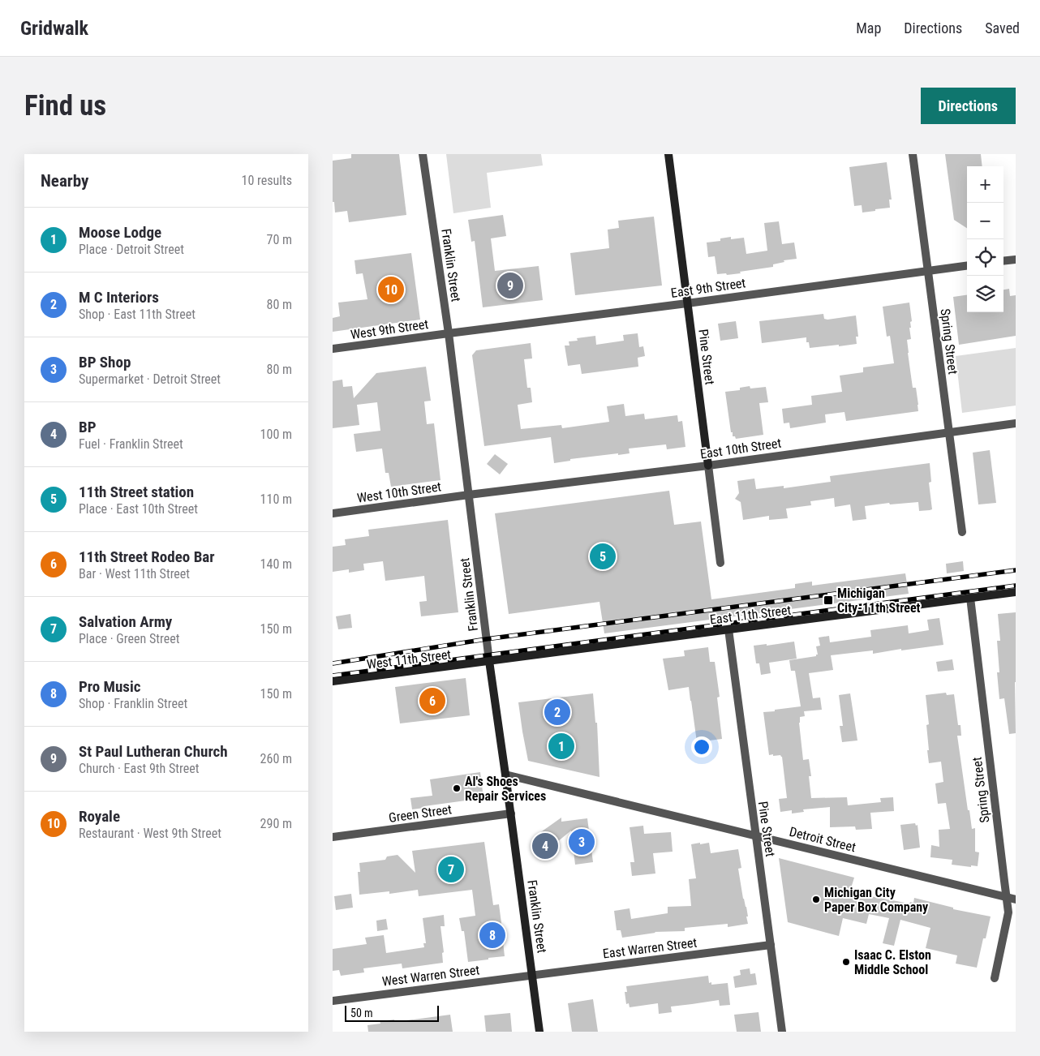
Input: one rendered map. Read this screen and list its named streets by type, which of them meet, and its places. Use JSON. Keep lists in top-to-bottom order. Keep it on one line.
{"streets":{"street":["Franklin Street","East 9th Street","West 9th Street","Spring Street","Pine Street","East 10th Street","West 10th Street","East 11th Street","West 11th Street","Green Street","Detroit Street","East Warren Street","West Warren Street"]},"crossings":[["Franklin Street","East 9th Street"],["Franklin Street","West 9th Street"],["Franklin Street","East 10th Street"],["Franklin Street","West 10th Street"],["Franklin Street","East 11th Street"],["Franklin Street","West 11th Street"],["Franklin Street","Green Street"],["Franklin Street","Detroit Street"],["Franklin Street","East Warren Street"],["Franklin Street","West Warren Street"],["East 9th Street","West 9th Street"],["East 9th Street","Spring Street"],["East 9th Street","Pine Street"],["Spring Street","East 10th Street"],["Spring Street","East 11th Street"],["Spring Street","Detroit Street"],["Pine Street","East 10th Street"],["Pine Street","East 11th Street"],["Pine Street","Detroit Street"],["Pine Street","East Warren Street"],["East 10th Street","West 10th Street"],["East 11th Street","West 11th Street"],["East Warren Street","West Warren Street"]],"places":{"transit":["Michigan City-11th Street"],"other":["Al's Shoes Repair Services","Michigan City Paper Box Company","Isaac C. Elston Middle School"]},"scale_bar":"50 m","page":{"header":"Gridwalk","nav":["Map","Directions","Saved"],"buttons":"Directions","title":"Find us","heading":["Nearby","10 results"],"map_buttons":["+","−"],"list":[{"mark":"1","name":"Moose Lodge","note":"Place · Detroit Street","value":"70 m"},{"mark":"2","name":"M C Interiors","note":"Shop · East 11th Street","value":"80 m"},{"mark":"3","name":"BP Shop","note":"Supermarket · Detroit Street","value":"80 m"},{"mark":"4","name":"BP","note":"Fuel · Franklin Street","value":"100 m"},{"mark":"5","name":"11th Street station","note":"Place · East 10th Street","value":"110 m"},{"mark":"6","name":"11th Street Rodeo Bar","note":"Bar · West 11th Street","value":"140 m"},{"mark":"7","name":"Salvation Army","note":"Place · Green Street","value":"150 m"},{"mark":"8","name":"Pro Music","note":"Shop · Franklin Street","value":"150 m"},{"mark":"9","name":"St Paul Lutheran Church","note":"Church · East 9th Street","value":"260 m"},{"mark":"10","name":"Royale","note":"Restaurant · West 9th Street","value":"290 m"}],"pins":["9","10","5","6","2","1","3","4","7","8"],"scale":"50 m"}}
